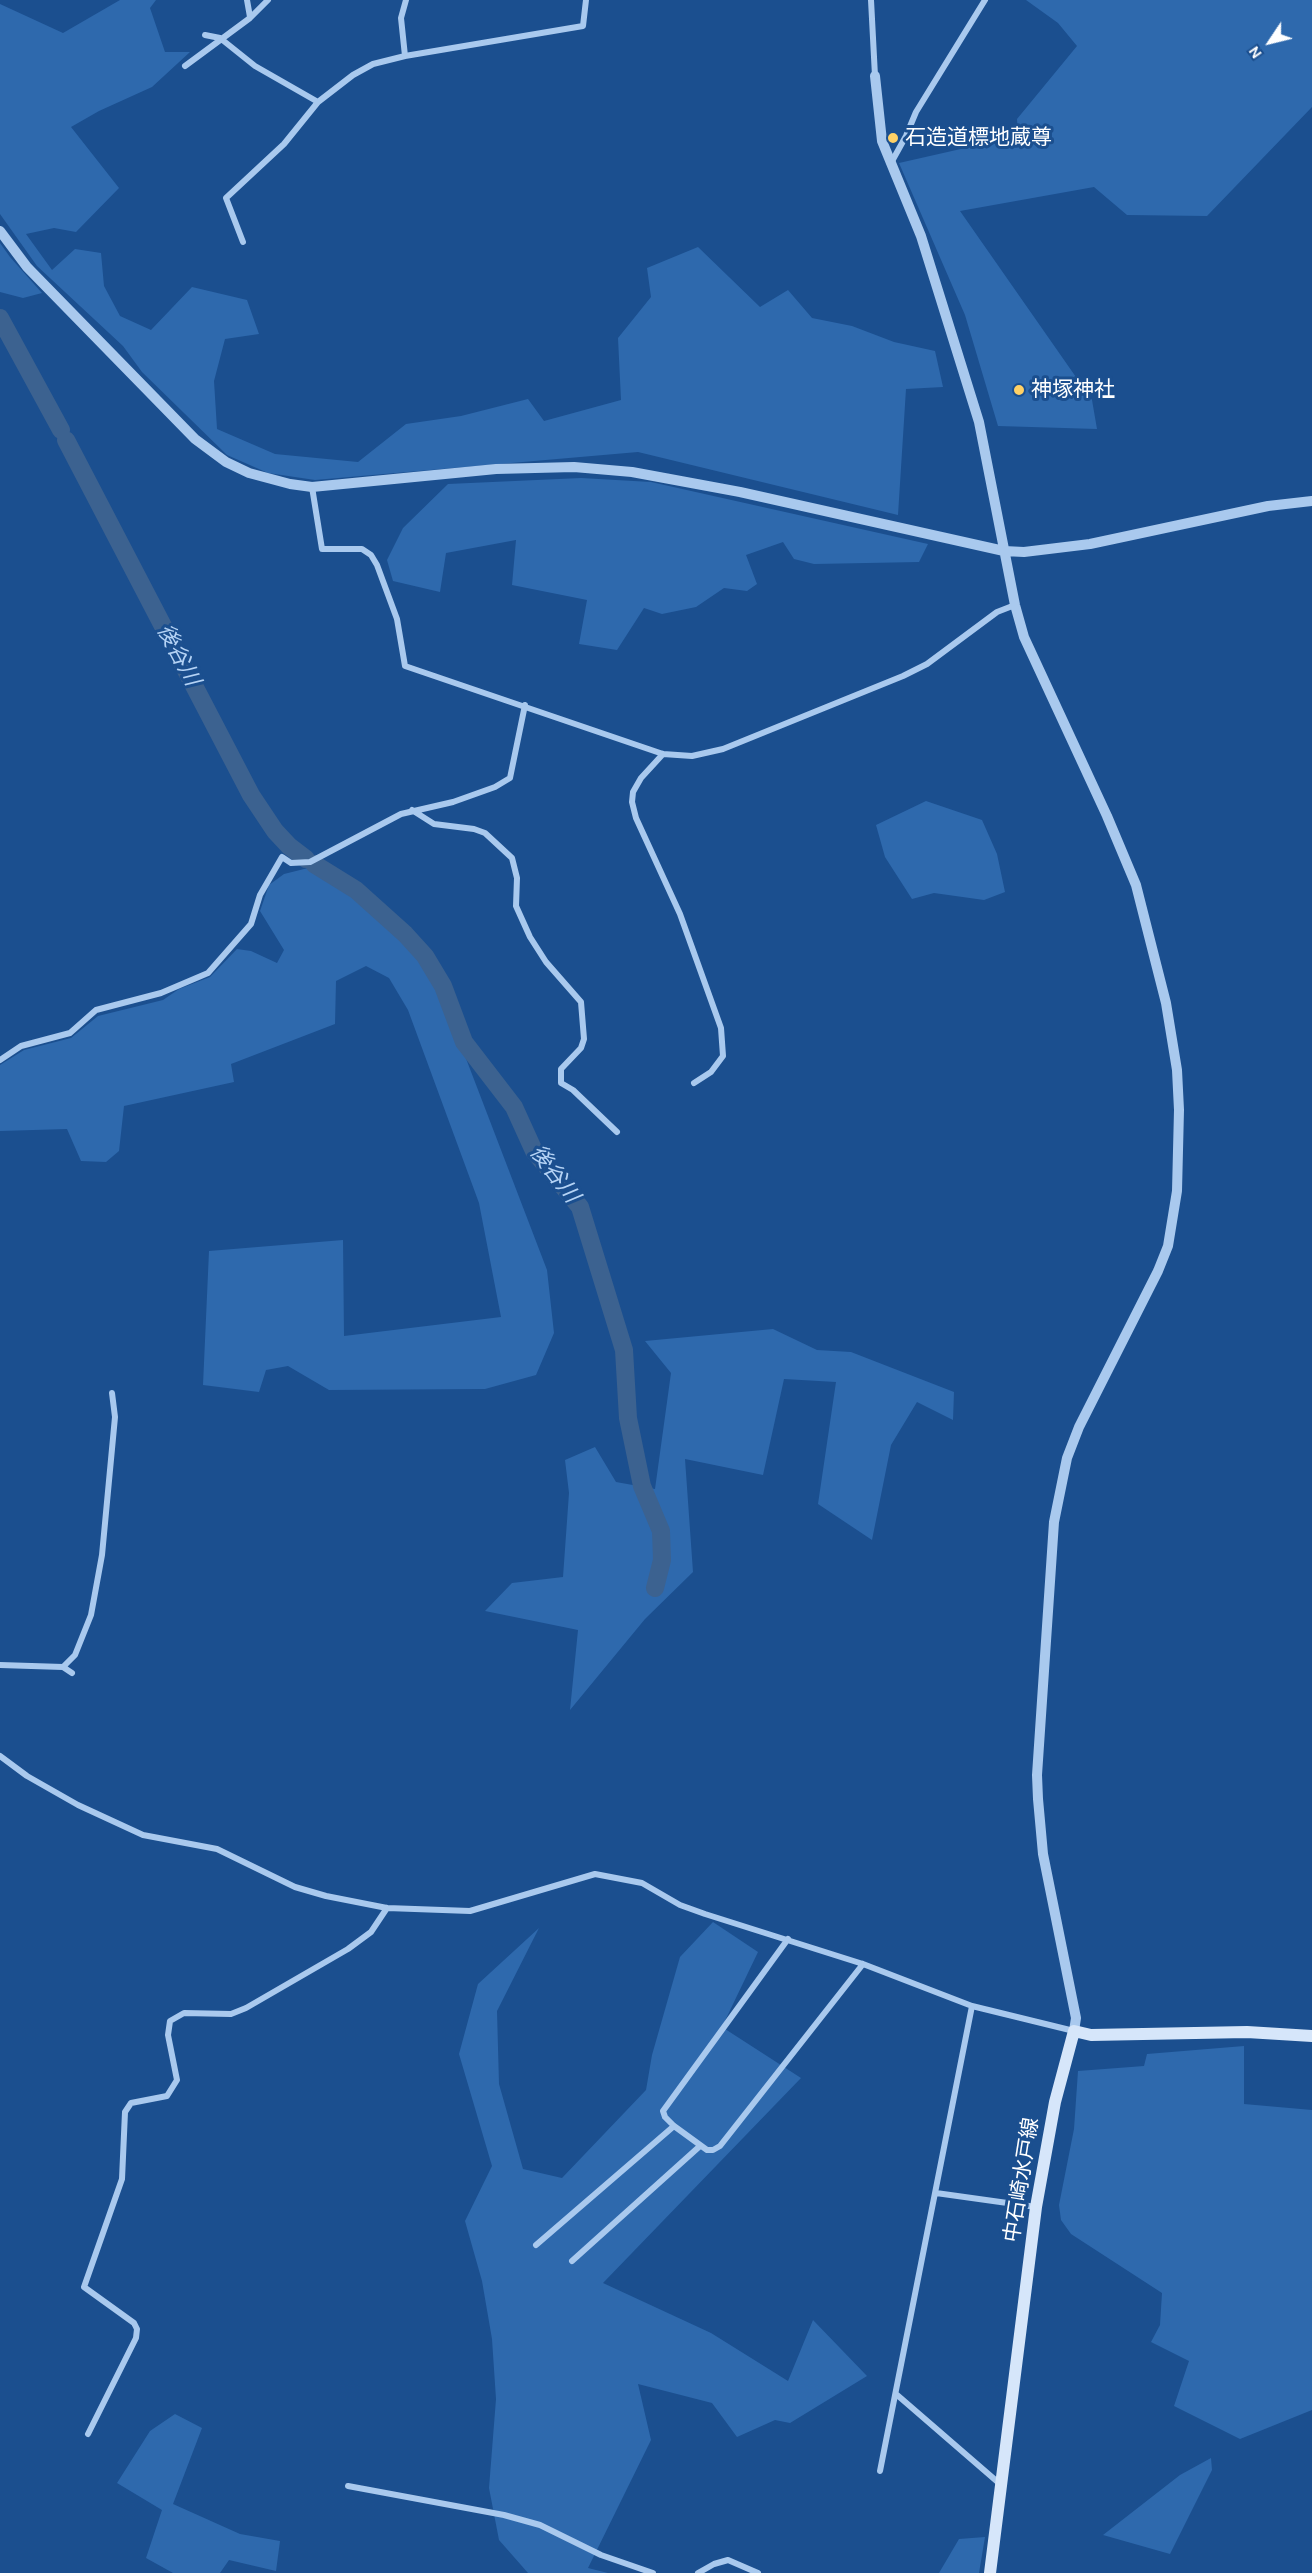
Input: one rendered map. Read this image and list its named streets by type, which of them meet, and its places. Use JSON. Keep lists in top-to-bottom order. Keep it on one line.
{"streets":{"main road":["中石崎水戸線"]},"water":["後谷川"],"places":["石造道標地蔵尊","神塚神社"],"north":"bottom left"}
